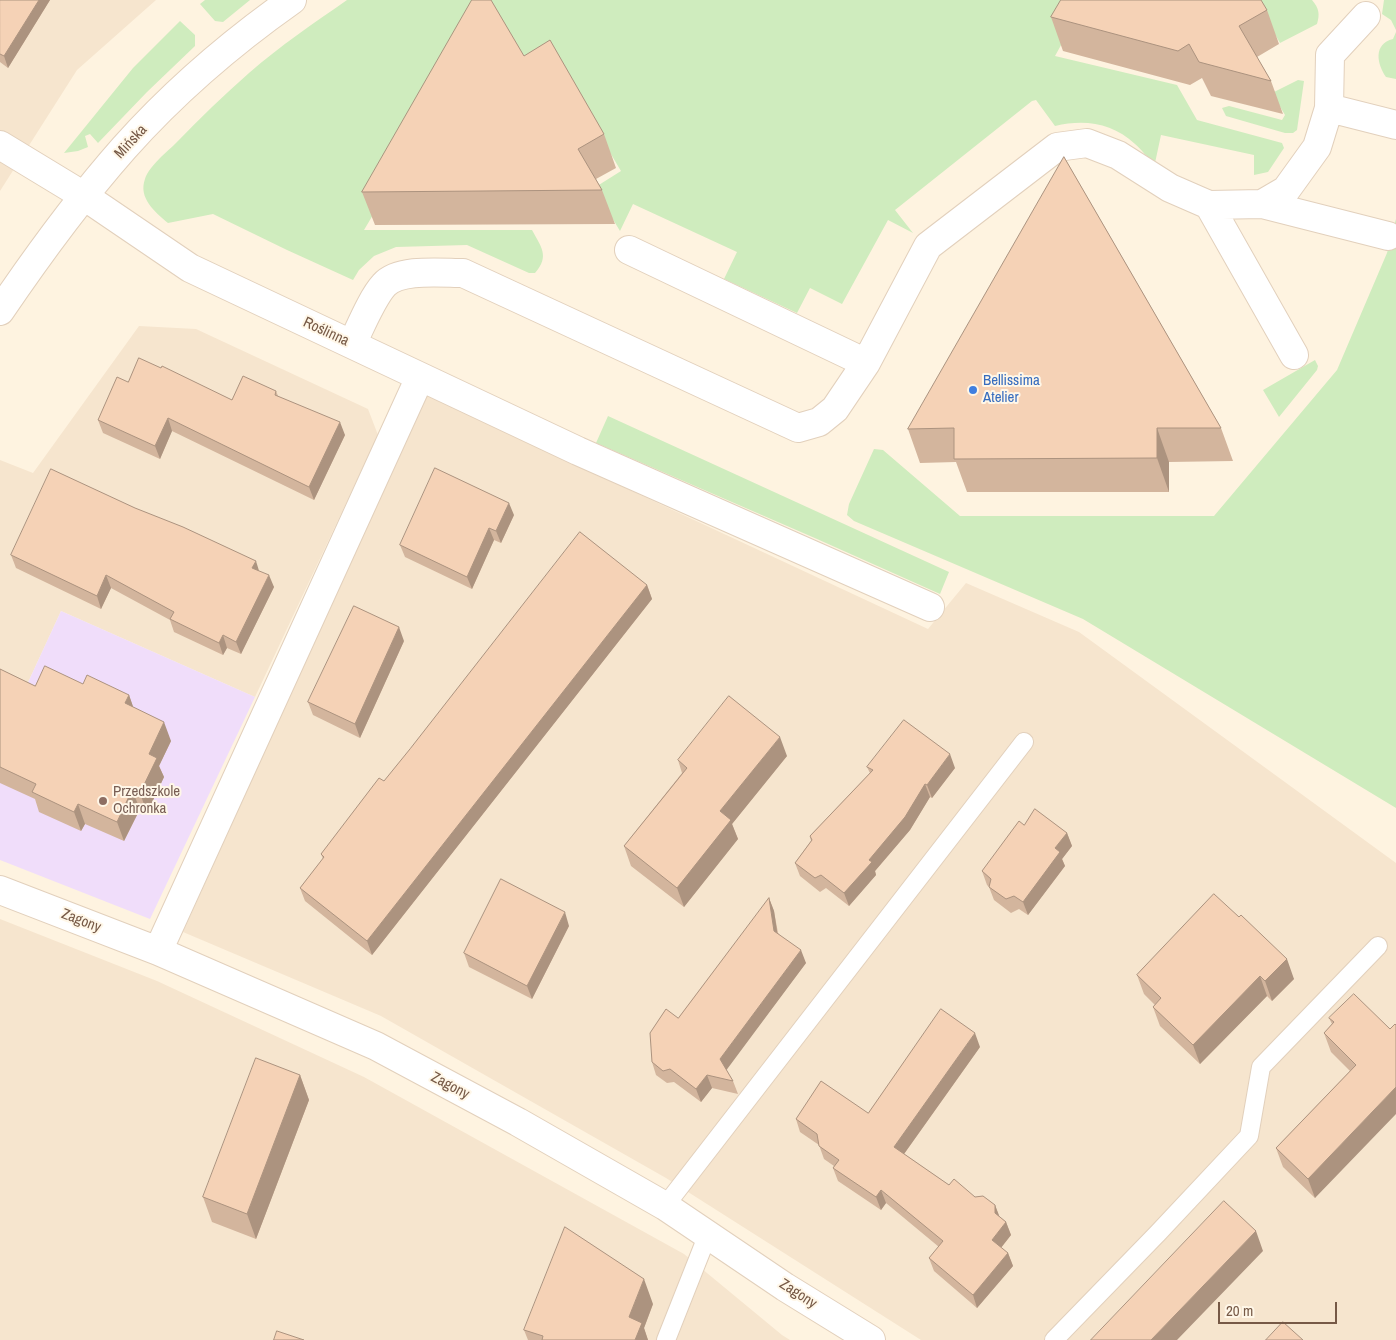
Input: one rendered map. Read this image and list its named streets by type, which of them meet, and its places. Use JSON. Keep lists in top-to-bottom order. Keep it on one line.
{"streets":{"street":["Mińska","Roślinna","Zagony"]},"crossings":[["Mińska","Roślinna"]],"places":["Bellissima Atelier","Przedszkole Ochronka"],"scale_bar":"20 m"}
